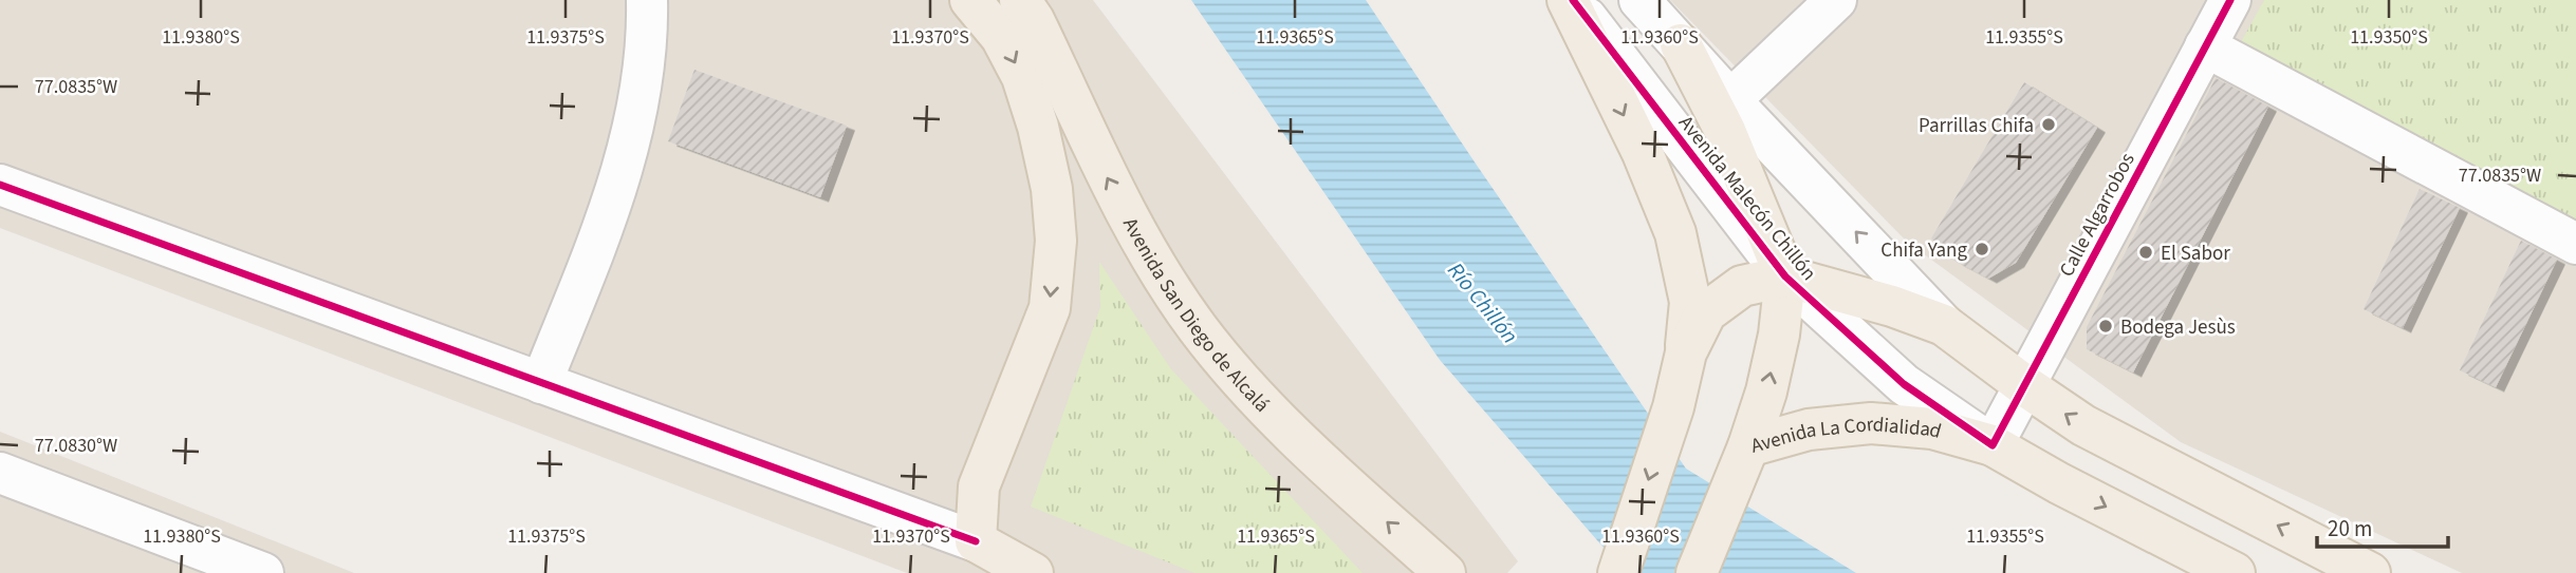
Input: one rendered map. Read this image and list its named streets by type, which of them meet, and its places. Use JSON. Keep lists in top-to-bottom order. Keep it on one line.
{"streets":{"main road":["Avenida Malecón Chillón","Avenida San Diego de Alcalá","Avenida La Cordialidad"],"street":["Calle Algarrobos"]},"crossings":[["Avenida Malecón Chillón","Calle Algarrobos"],["Avenida Malecón Chillón","Avenida La Cordialidad"],["Calle Algarrobos","Avenida La Cordialidad"]],"one_way":["Avenida San Diego de Alcalá"],"water":["Río Chillón"],"places":["Parrillas Chifa","Chifa Yang","El Sabor","Bodega Jesùs"],"scale_bar":"20 m","coordinates":["11.9380°S","11.9375°S","11.9370°S","11.9365°S","11.9360°S","11.9355°S","11.9350°S","77.0835°W","77.0830°W"]}
